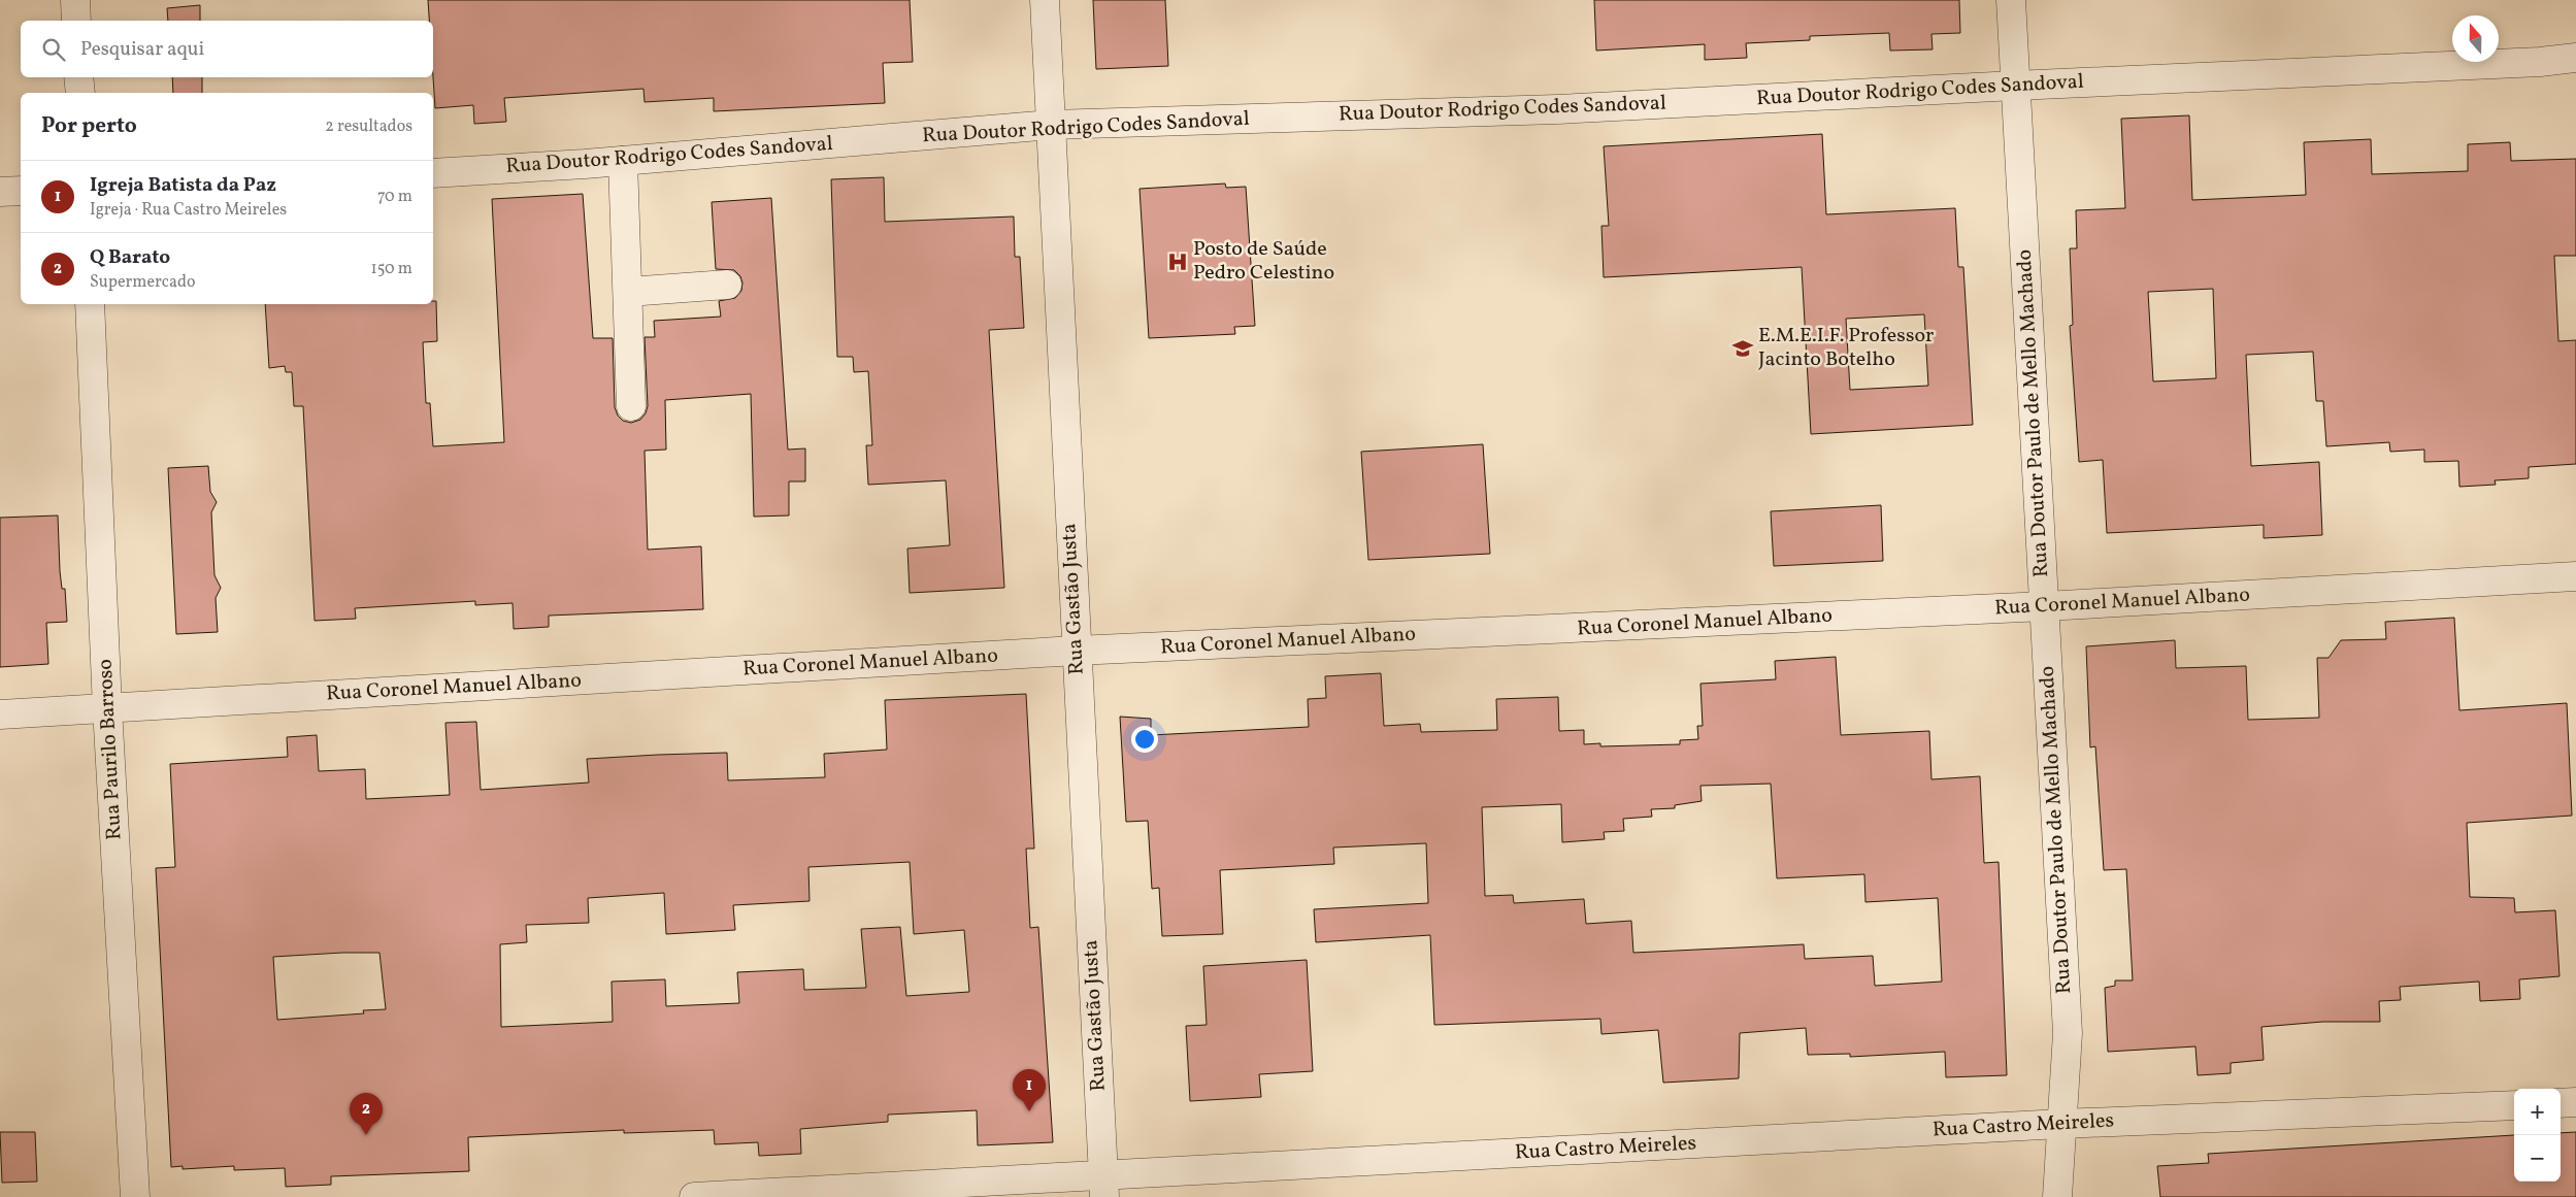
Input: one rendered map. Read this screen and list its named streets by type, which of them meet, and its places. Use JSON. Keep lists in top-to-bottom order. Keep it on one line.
{"streets":{"street":["Rua Doutor Rodrigo Codes Sandoval","Rua Doutor Paulo de Mello Machado","Rua Gastão Justa","Rua Coronel Manuel Albano","Rua Paurilo Barroso","Rua Castro Meireles"]},"crossings":[["Rua Doutor Rodrigo Codes Sandoval","Rua Doutor Paulo de Mello Machado"],["Rua Doutor Rodrigo Codes Sandoval","Rua Gastão Justa"],["Rua Doutor Paulo de Mello Machado","Rua Coronel Manuel Albano"],["Rua Doutor Paulo de Mello Machado","Rua Castro Meireles"],["Rua Gastão Justa","Rua Coronel Manuel Albano"],["Rua Gastão Justa","Rua Castro Meireles"],["Rua Coronel Manuel Albano","Rua Paurilo Barroso"]],"places":{"hospital":["Posto de Saúde Pedro Celestino"],"school or university":["E.M.E.I.F. Professor Jacinto Botelho"]},"north":"top","page":{"search":"Pesquisar aqui","heading":["Por perto","2 resultados"],"list":[{"mark":"1","name":"Igreja Batista da Paz","note":"Igreja · Rua Castro Meireles","value":"70 m"},{"mark":"2","name":"Q Barato","note":"Supermercado","value":"150 m"}],"pins":["1","2"],"map_buttons":["+","−"]}}
